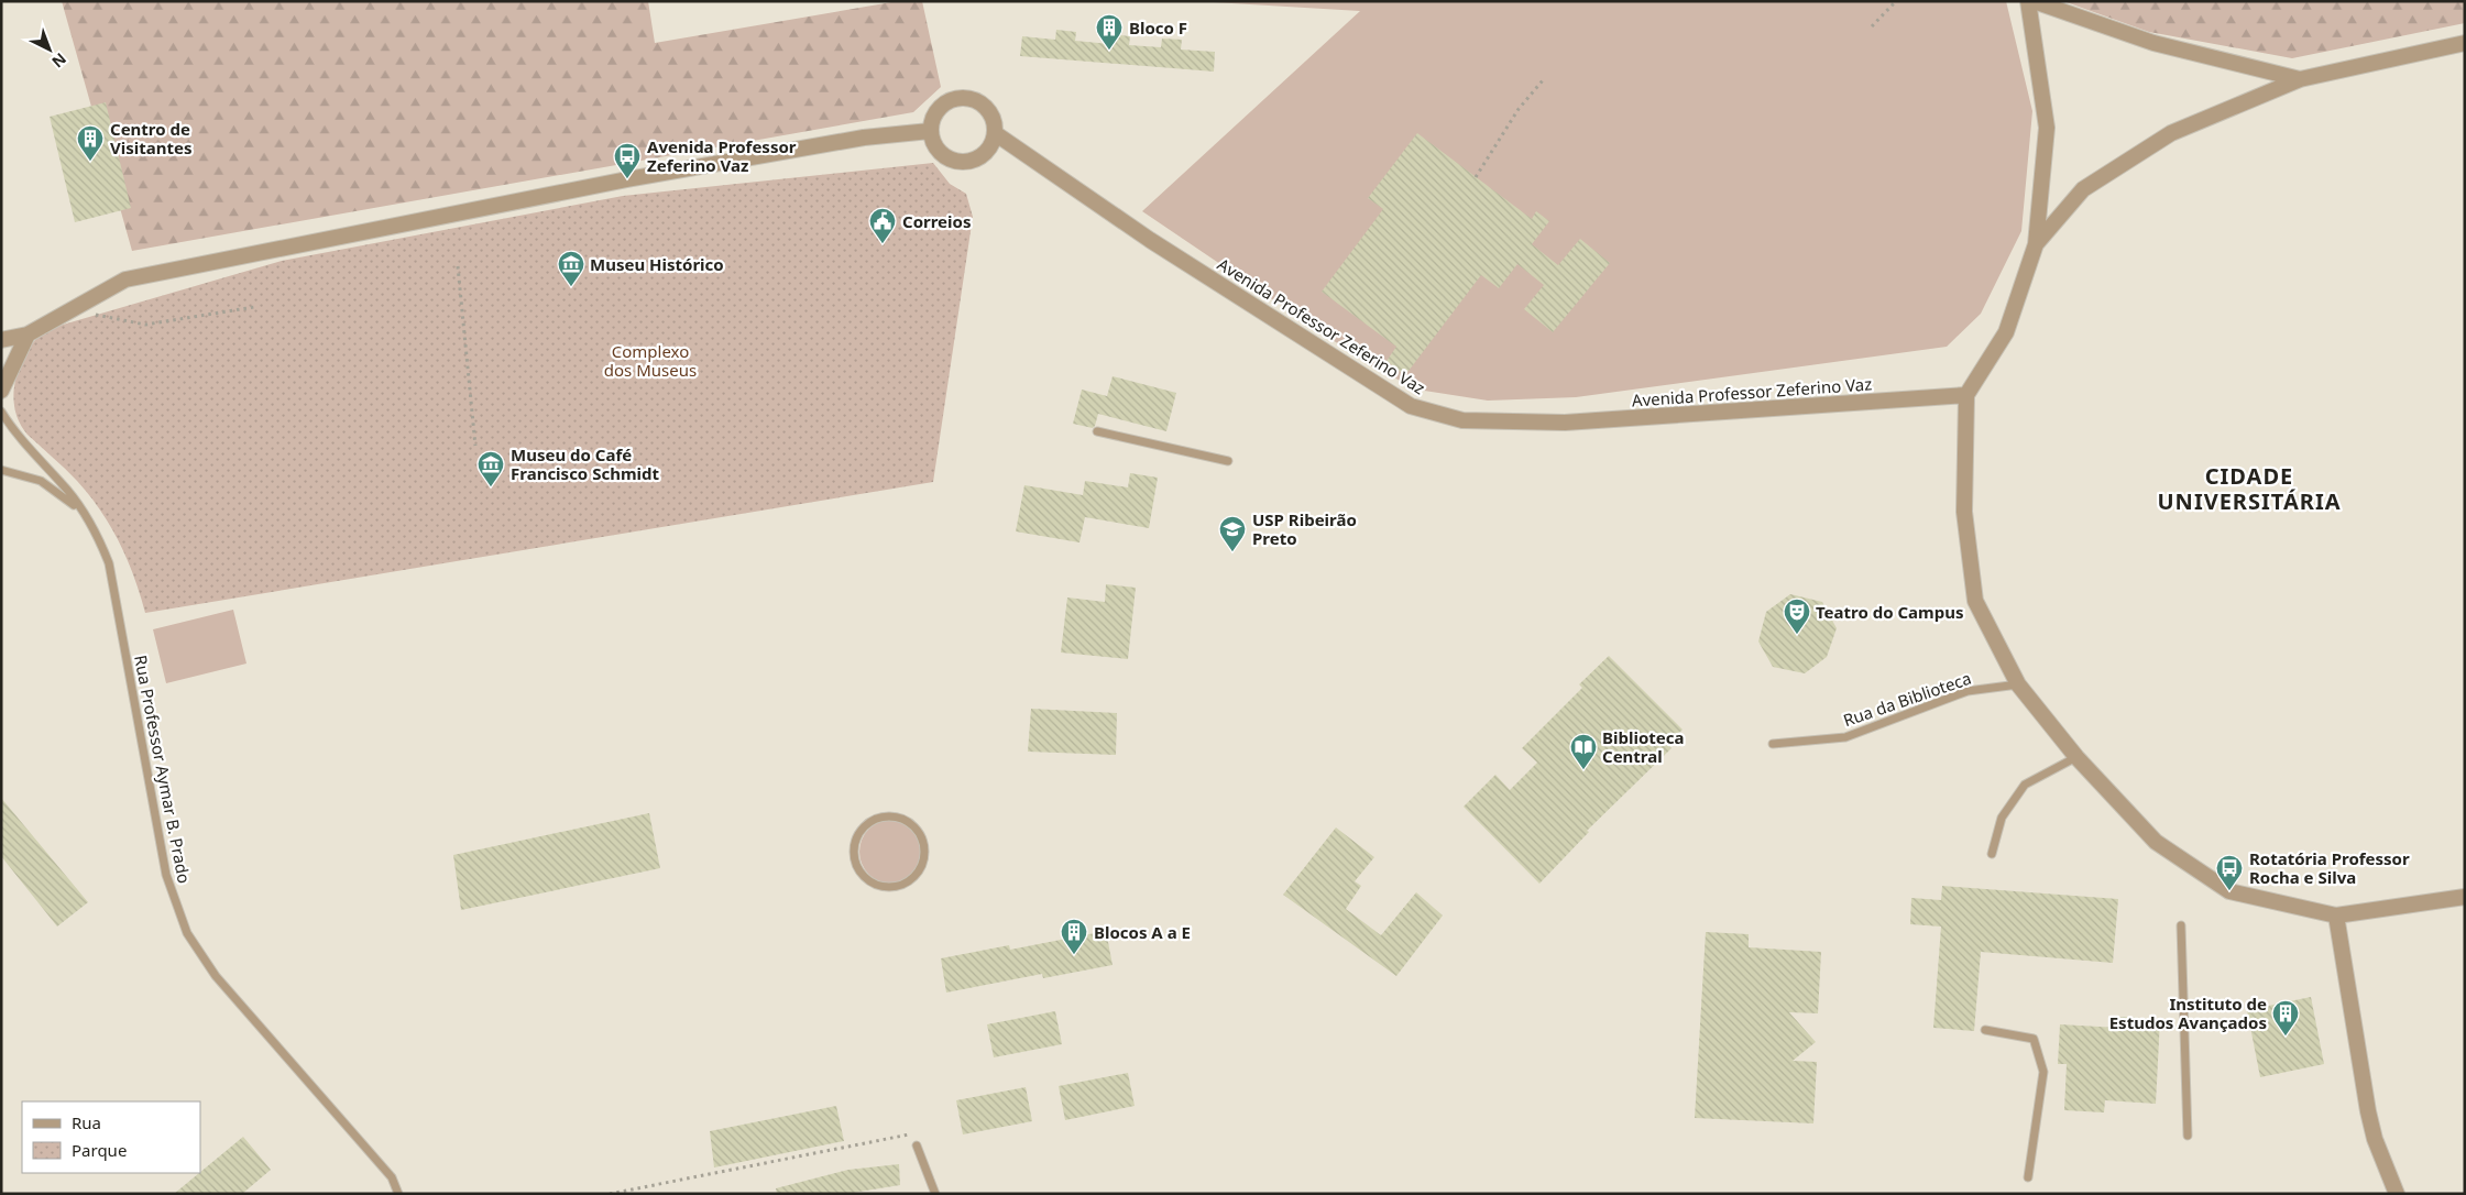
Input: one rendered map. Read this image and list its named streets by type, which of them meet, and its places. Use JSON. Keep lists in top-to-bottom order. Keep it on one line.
{"streets":{"street":["Avenida Professor Zeferino Vaz"],"lane":["Rua da Biblioteca","Rua Professor Aymar B. Prado"]},"districts":["CIDADE UNIVERSITÁRIA"],"parks":["Complexo dos Museus"],"places":{"building":["Bloco F","Centro de Visitantes","Blocos A a E","Instituto de Estudos Avançados"],"bus stop":["Avenida Professor Zeferino Vaz","Rotatória Professor Rocha e Silva"],"public building":["Correios"],"museum":["Museu Histórico","Museu do Café Francisco Schmidt"],"school or university":["USP Ribeirão Preto"],"theatre":["Teatro do Campus"],"library":["Biblioteca Central"]},"legend":["Rua","Parque"],"north":"bottom right"}
